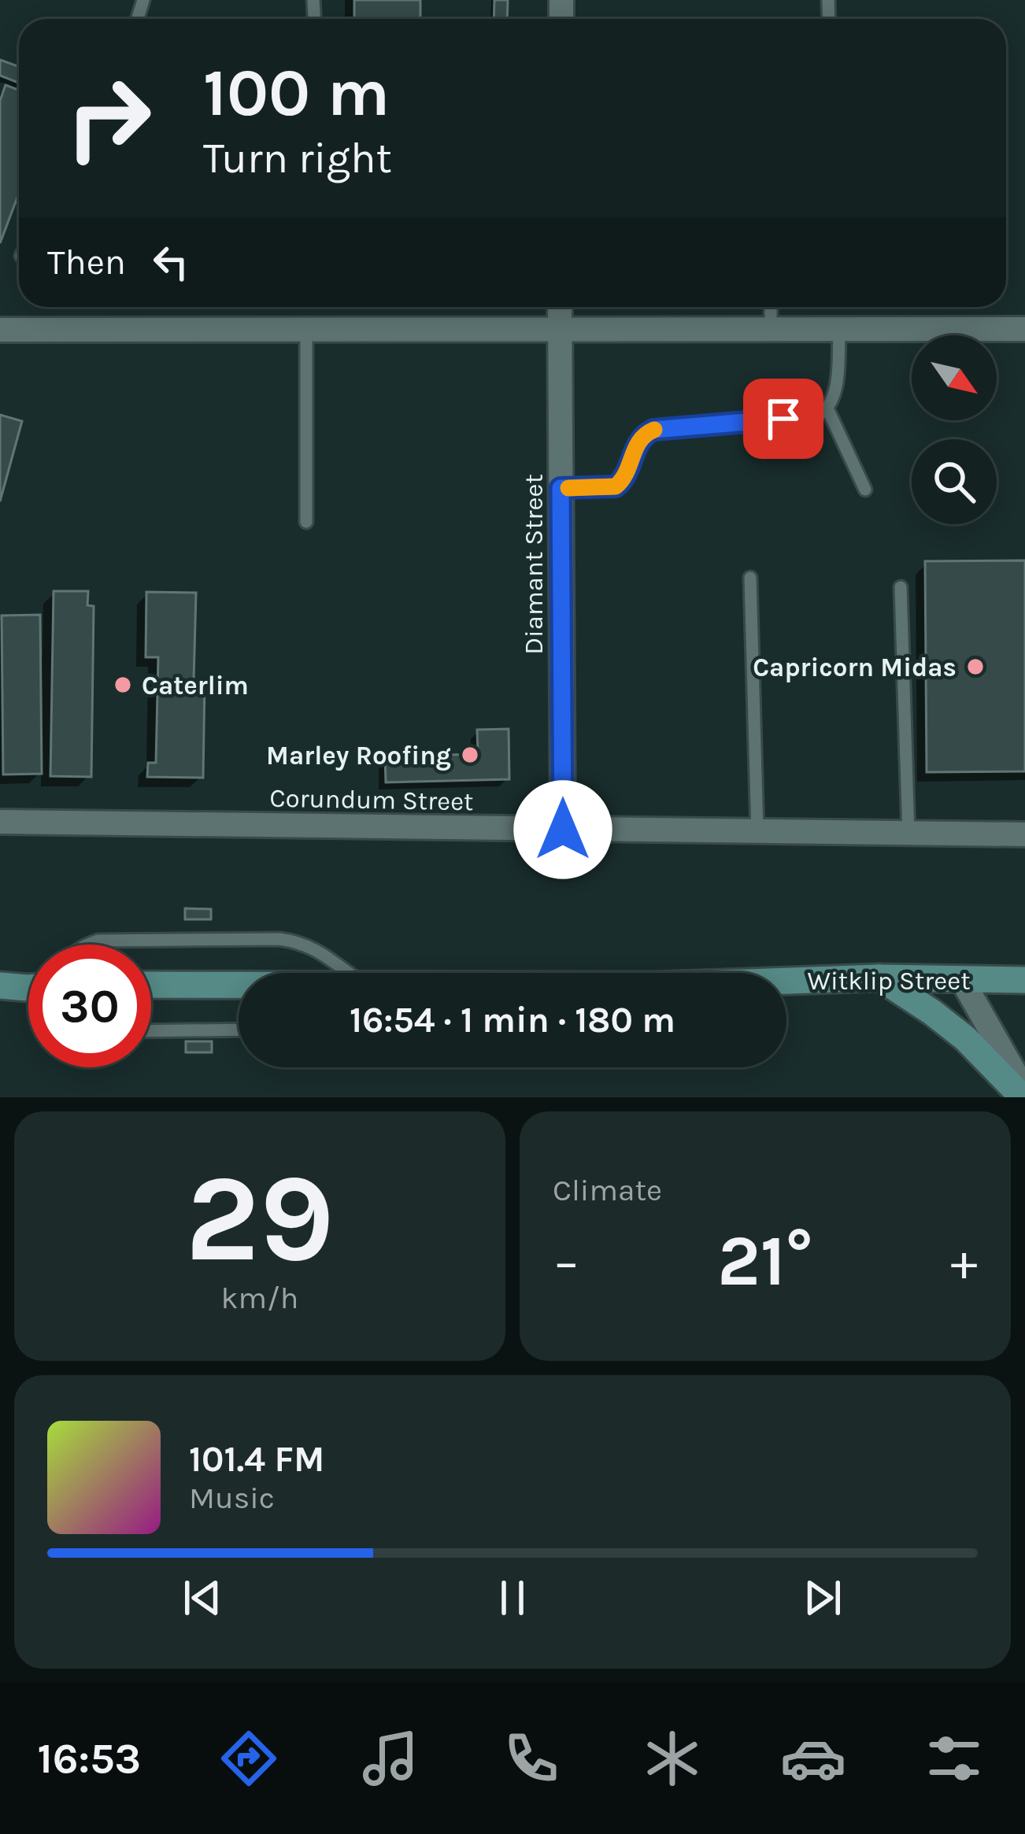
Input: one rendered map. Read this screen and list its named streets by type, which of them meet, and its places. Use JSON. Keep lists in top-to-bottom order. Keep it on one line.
{"streets":{"main road":["Witklip Street"],"street":["Diamant Street","Corundum Street"]},"crossings":[["Diamant Street","Corundum Street"]],"places":["Capricorn Midas","Caterlim","Marley Roofing"],"north":"bottom right","page":{"turn":["100 m","Turn right"],"then":"Then","limit":"30","trip":"16:54 · 1 min · 180 m","tile":[["29","km/h"],"Climate"],"heat":["−","21°","+"],"song":["101.4 FM","Music"],"tabs":"16:53"}}
